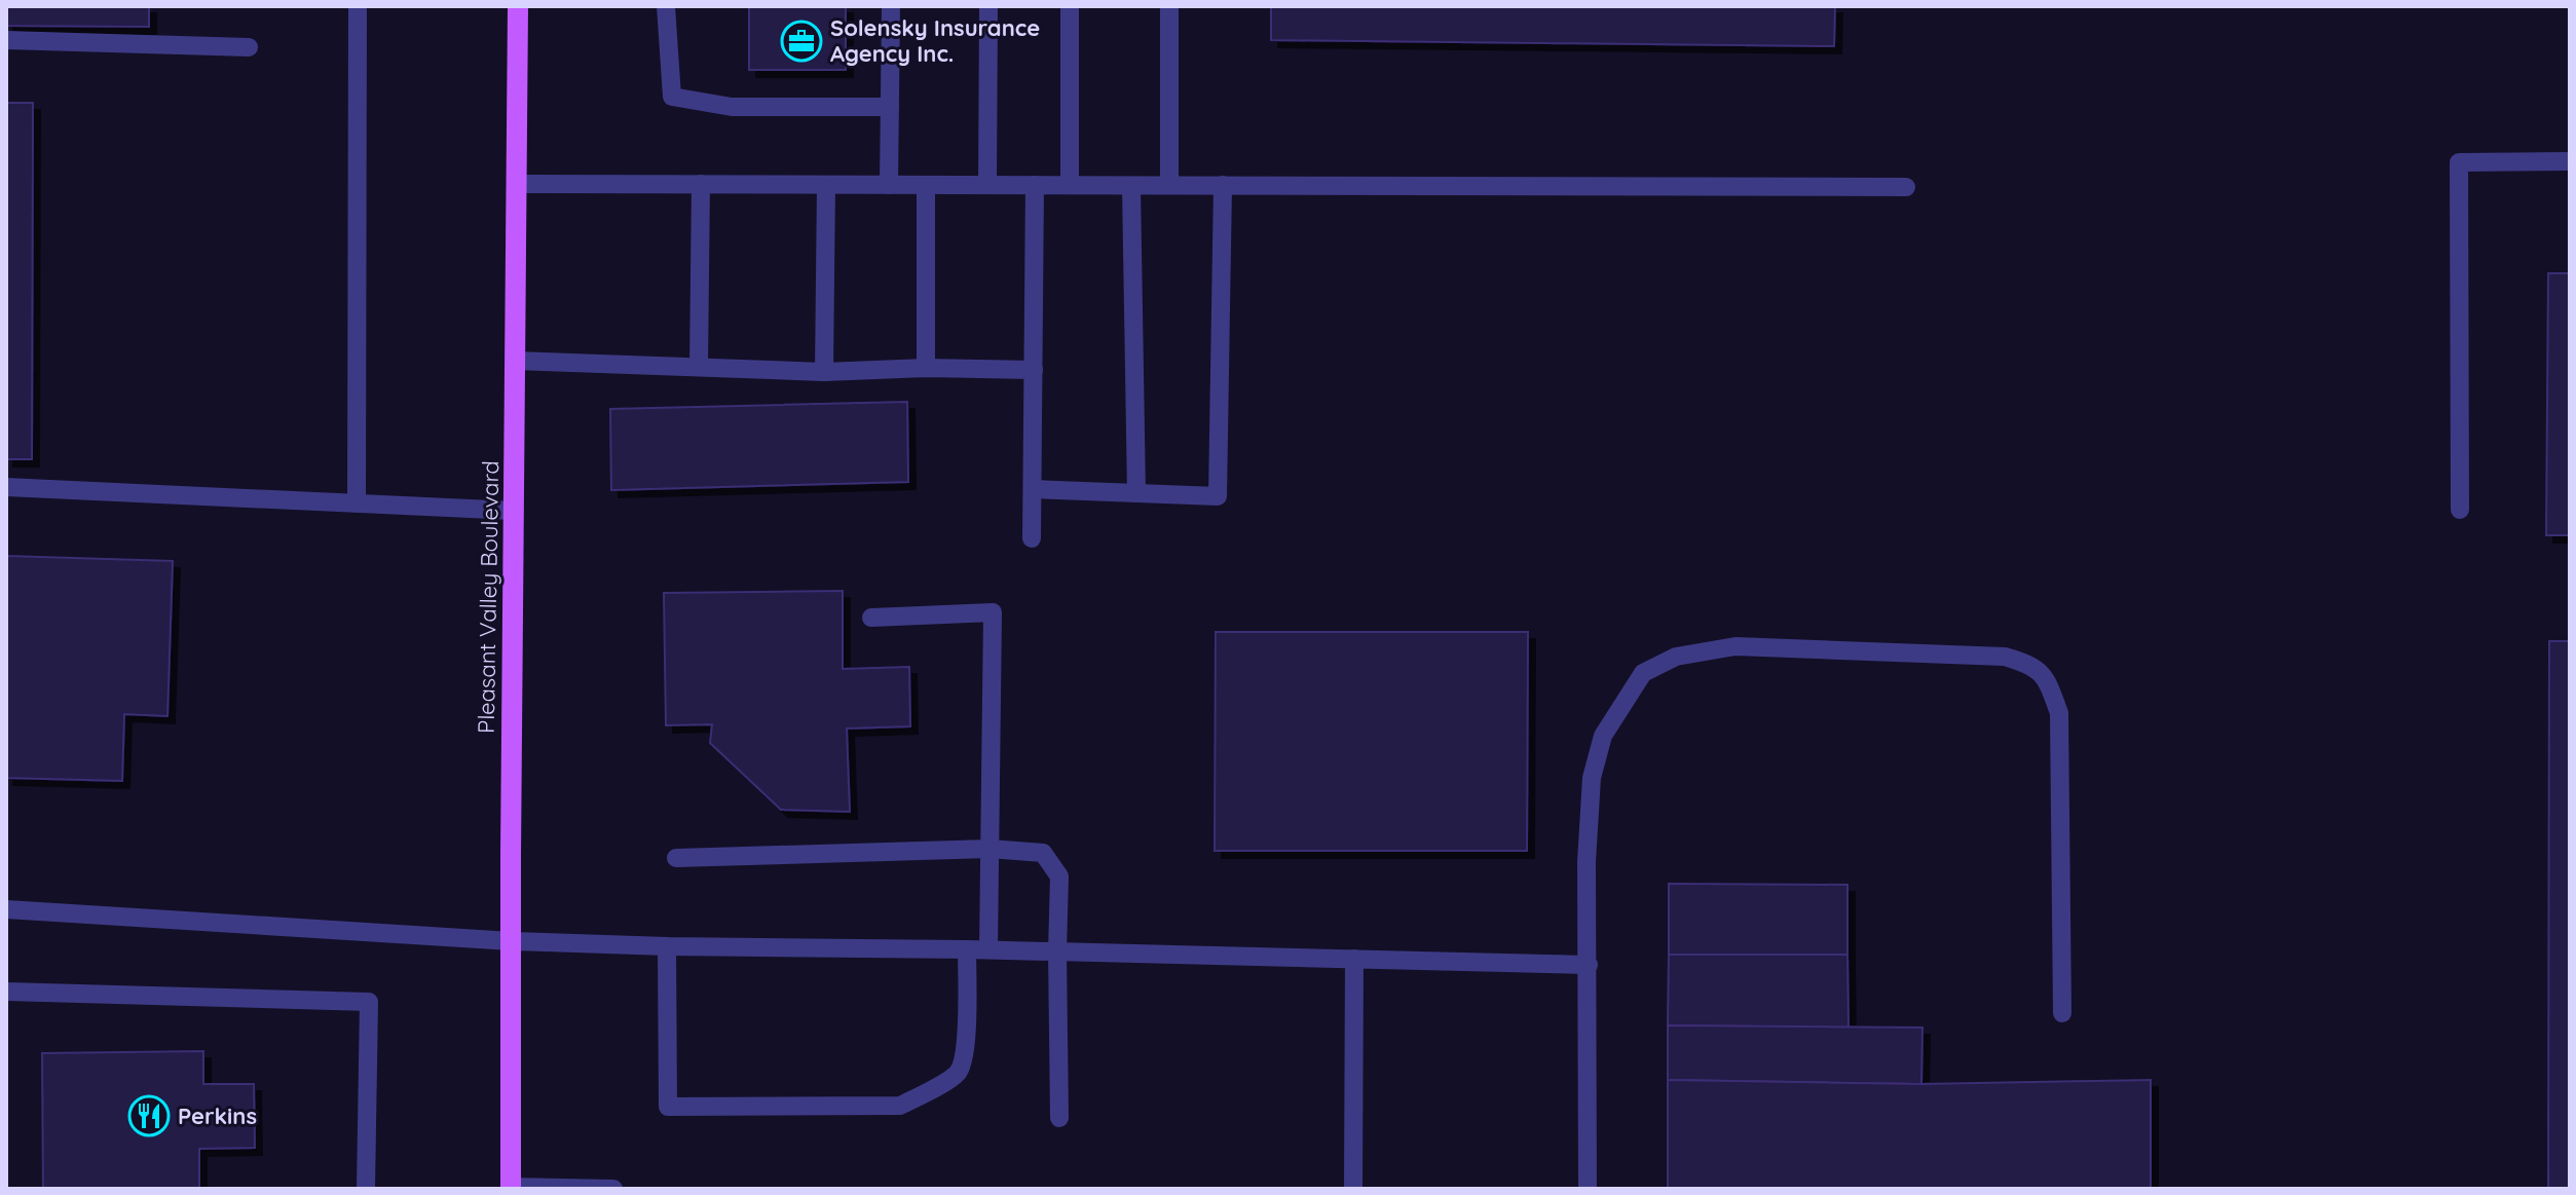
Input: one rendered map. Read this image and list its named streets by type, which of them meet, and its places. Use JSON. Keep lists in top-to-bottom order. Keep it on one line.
{"streets":{"main road":["Pleasant Valley Boulevard"]},"places":{"office":["Solensky Insurance Agency Inc."],"restaurant":["Perkins"]}}
